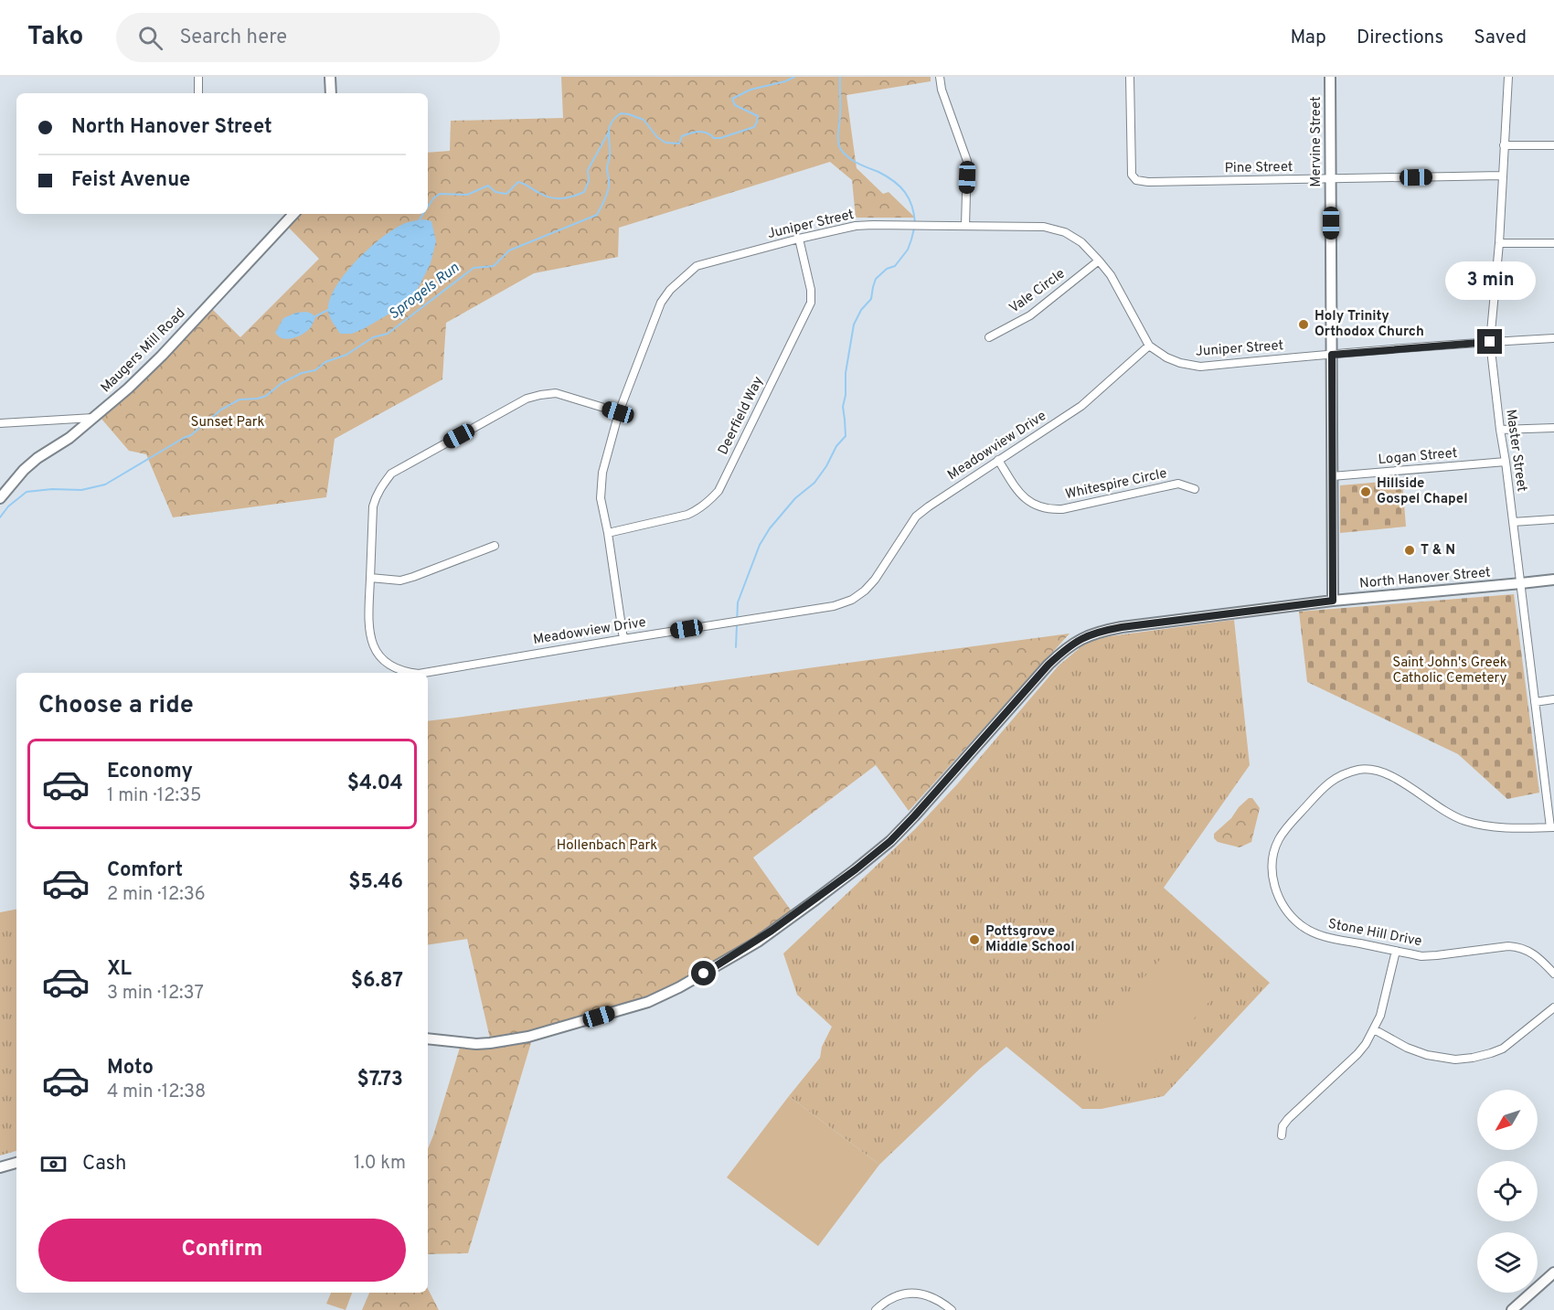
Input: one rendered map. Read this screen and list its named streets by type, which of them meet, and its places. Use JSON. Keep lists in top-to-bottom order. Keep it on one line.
{"streets":{"street":["Mervine Street","Pine Street","Juniper Street","Vale Circle","Maugers Mill Road","Deerfield Way","Meadowview Drive","Master Street","Logan Street","Whitespire Circle","North Hanover Street","Stone Hill Drive"]},"crossings":[["Mervine Street","Pine Street"],["Mervine Street","Juniper Street"],["Mervine Street","Logan Street"],["Mervine Street","North Hanover Street"],["Pine Street","Master Street"],["Juniper Street","Vale Circle"],["Juniper Street","Deerfield Way"],["Juniper Street","Meadowview Drive"],["Juniper Street","Master Street"],["Meadowview Drive","Whitespire Circle"],["Master Street","Logan Street"],["Master Street","North Hanover Street"],["Master Street","Stone Hill Drive"]],"water":["Sprogels Run"],"parks":["Sunset Park","Saint John's Greek Catholic Cemetery","Hollenbach Park"],"places":["Holy Trinity Orthodox Church","Hillside Gospel Chapel","T & N","Pottsgrove Middle School"],"north":"bottom left","page":{"header":"Tako","search":"Search here","nav":["Map","Directions","Saved"],"banner":["North Hanover Street","Feist Avenue"],"bubble":"3 min","heading":"Choose a ride","list":[{"name":"Economy","note":"1 min · 12:35","value":"$4.04"},{"name":"Comfort","note":"2 min · 12:36","value":"$5.46"},{"name":"XL","note":"3 min · 12:37","value":"$6.87"},{"name":"Moto","note":"4 min · 12:38","value":"$7.73"}],"pay":["Cash","1.0 km"],"buttons":"Confirm"}}
